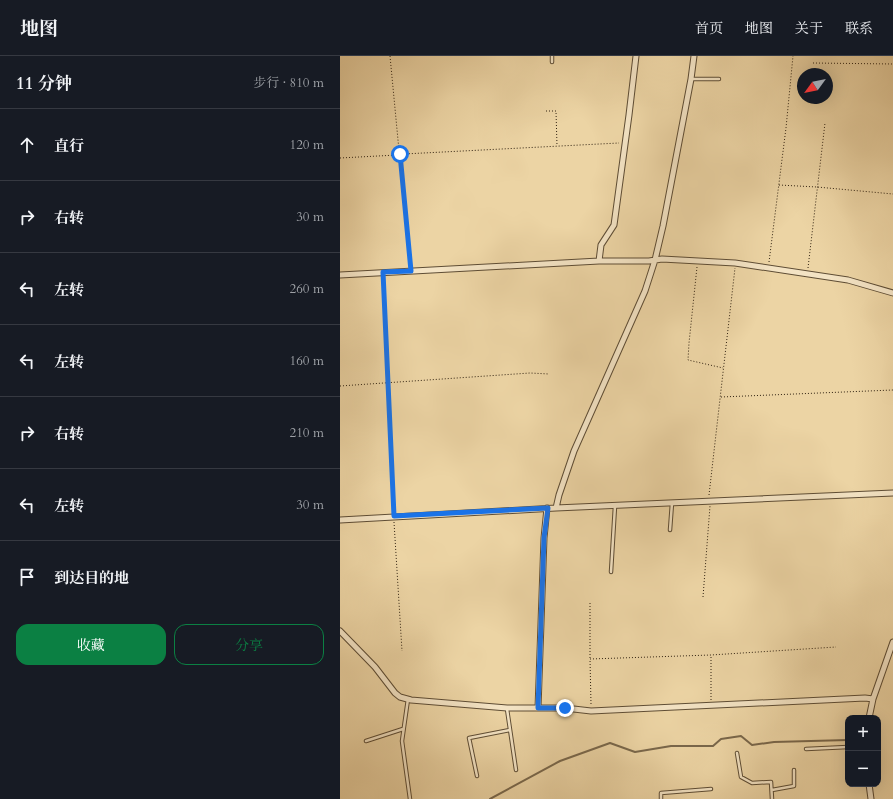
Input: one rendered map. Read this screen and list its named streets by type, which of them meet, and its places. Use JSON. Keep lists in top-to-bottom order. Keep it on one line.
{"north":"bottom left","page":{"header":"地图","nav":["首页","地图","关于","联系"],"heading":["11 分钟","步行 · 810 m"],"list":[["直行","120 m"],["右转","30 m"],["左转","260 m"],["左转","160 m"],["右转","210 m"],["左转","30 m"],"到达目的地"],"buttons":["收藏","分享"],"map_buttons":["+","−"]}}
